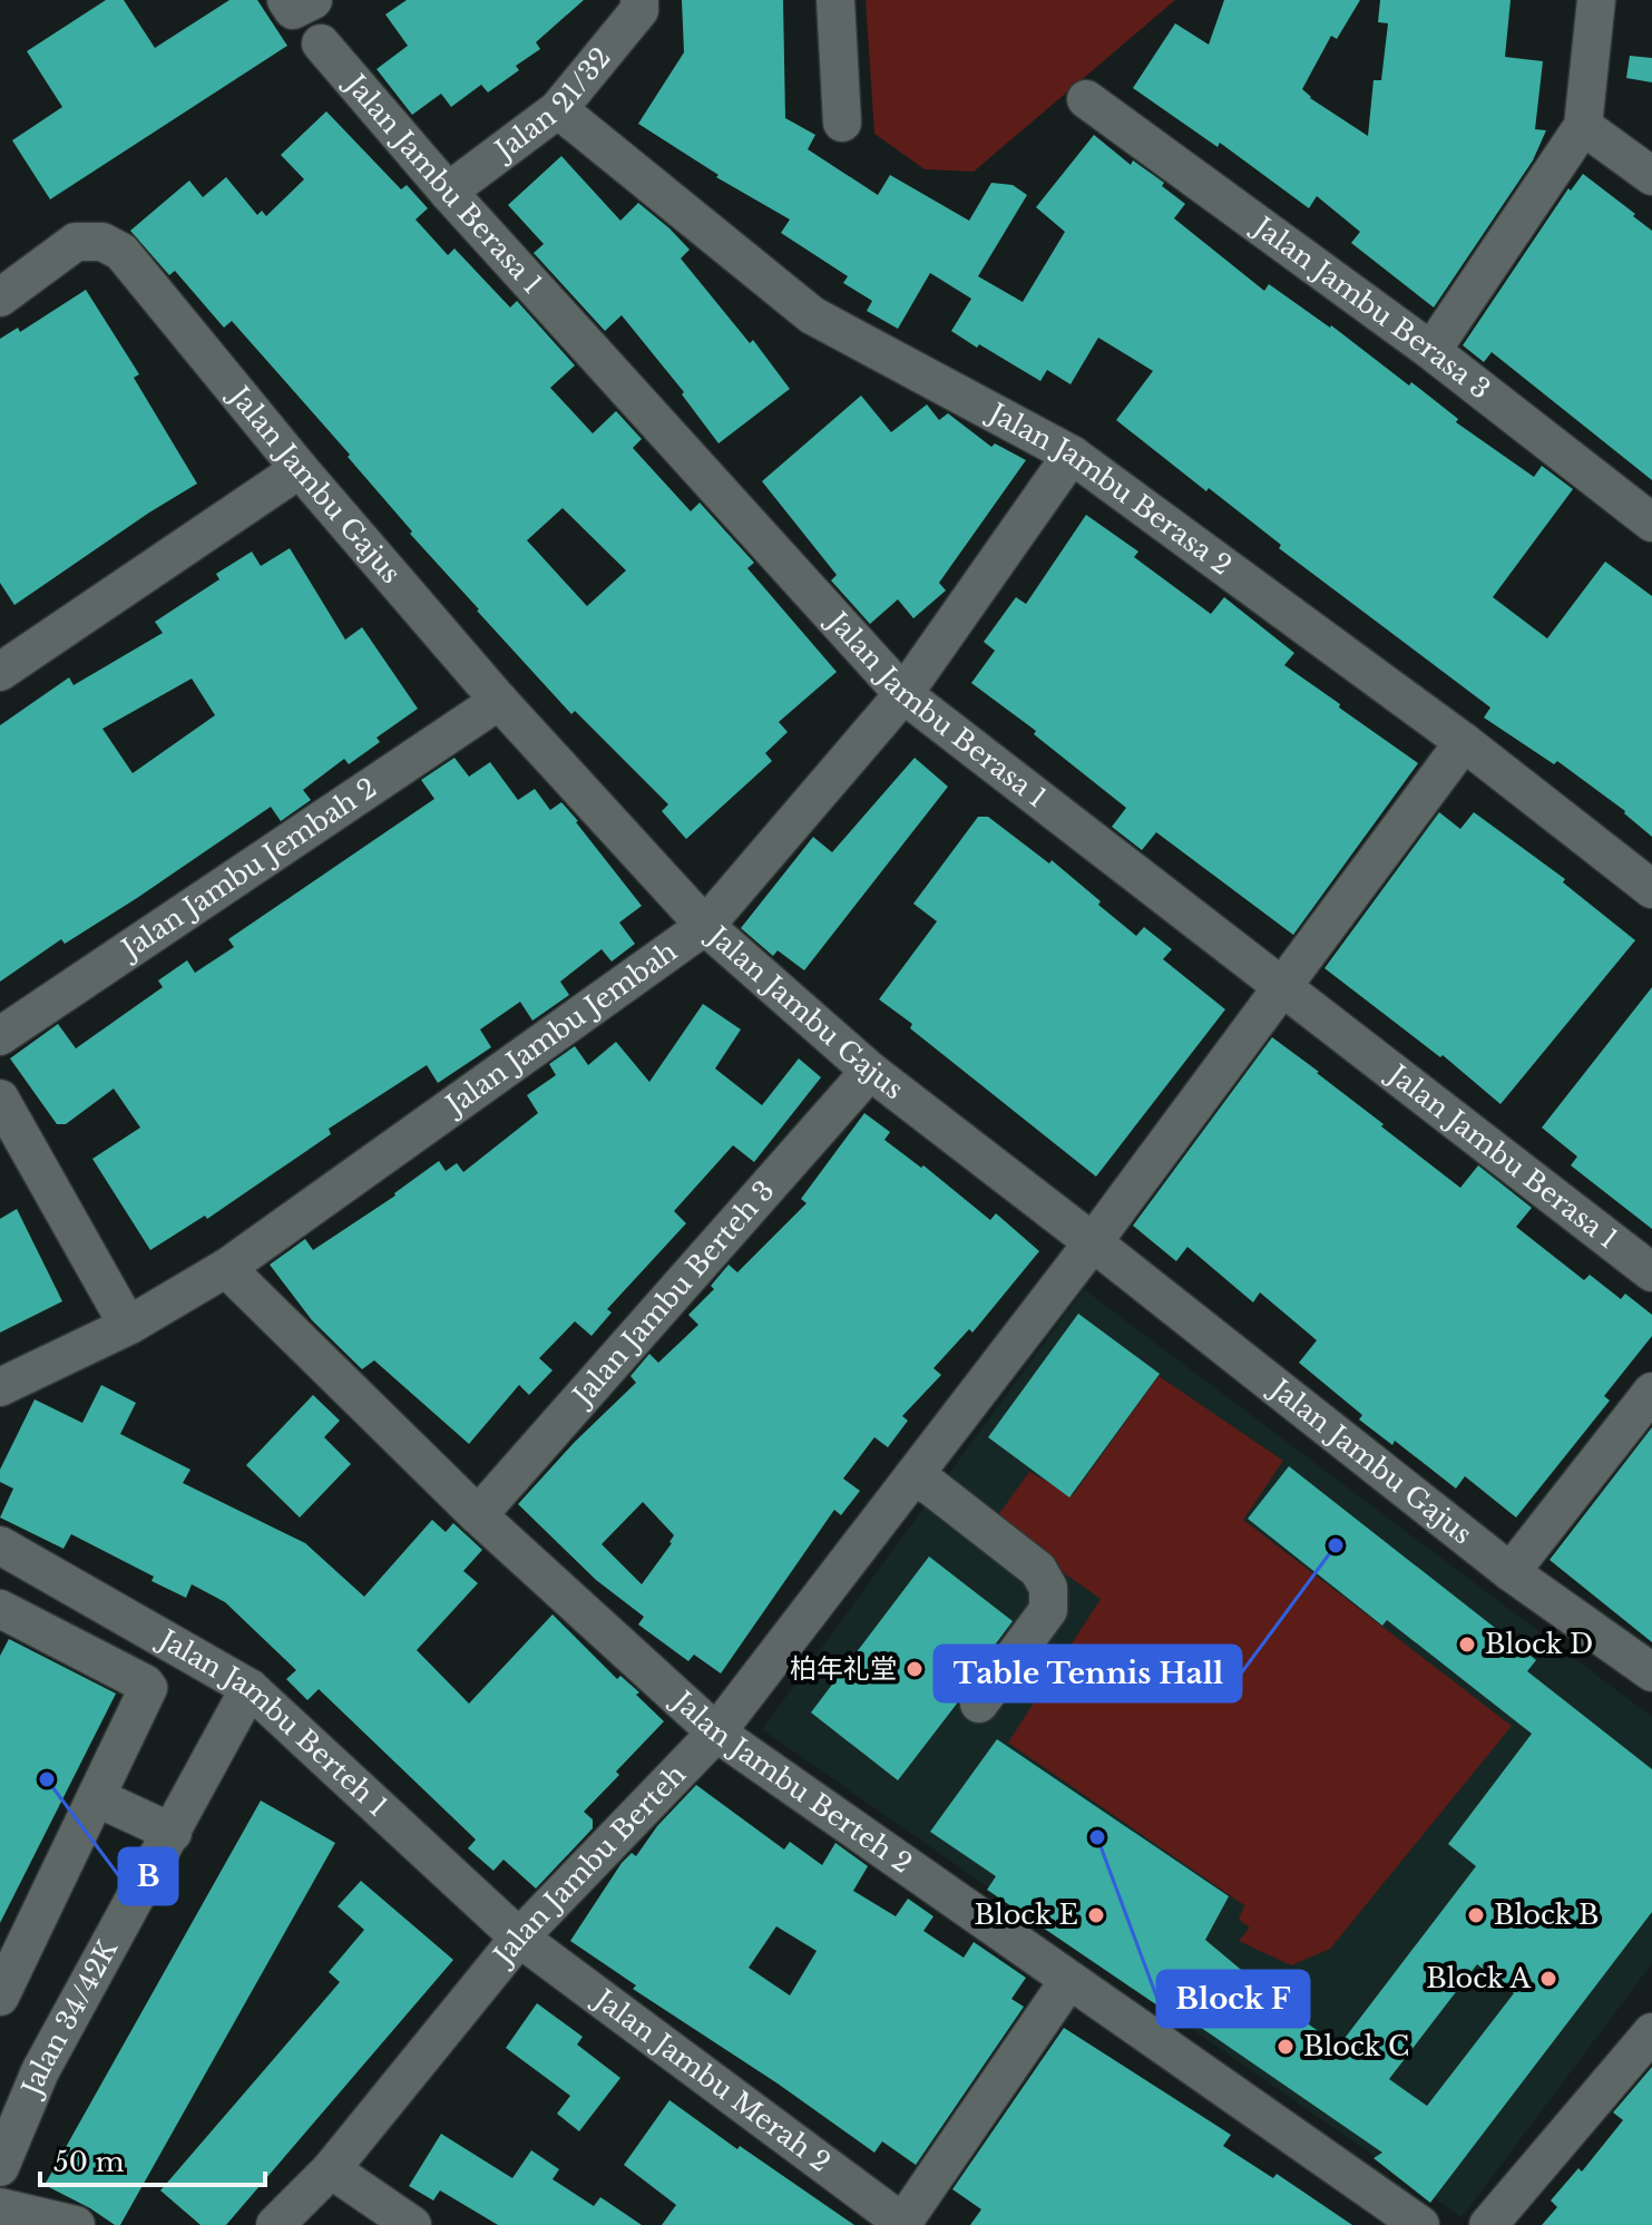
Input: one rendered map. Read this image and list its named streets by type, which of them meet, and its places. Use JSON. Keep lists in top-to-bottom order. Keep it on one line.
{"streets":{"street":["Jalan 21/32","Jalan Jambu Berasa 1","Jalan Jambu Berasa 3","Jalan Jambu Gajus","Jalan Jambu Berasa 2","Jalan Jambu Jembah 2","Jalan Jambu Jembah","Jalan Jambu Berteh 3","Jalan Jambu Berteh 1","Jalan Jambu Berteh 2","Jalan Jambu Berteh","Jalan 34/42K","Jalan Jambu Merah 2"]},"crossings":[["Jalan 21/32","Jalan Jambu Berasa 1"],["Jalan 21/32","Jalan Jambu Berasa 2"],["Jalan Jambu Berasa 1","Jalan Jambu Jembah"],["Jalan Jambu Berasa 1","Jalan Jambu Berteh"],["Jalan Jambu Gajus","Jalan Jambu Jembah 2"],["Jalan Jambu Gajus","Jalan Jambu Jembah"],["Jalan Jambu Gajus","Jalan Jambu Berteh 3"],["Jalan Jambu Gajus","Jalan Jambu Berteh"],["Jalan Jambu Berasa 2","Jalan Jambu Jembah"],["Jalan Jambu Berasa 2","Jalan Jambu Berteh"],["Jalan Jambu Jembah","Jalan Jambu Berteh 2"],["Jalan Jambu Berteh 3","Jalan Jambu Berteh 2"],["Jalan Jambu Berteh 1","Jalan Jambu Berteh"],["Jalan Jambu Berteh 1","Jalan 34/42K"],["Jalan Jambu Berteh 1","Jalan Jambu Merah 2"],["Jalan Jambu Berteh 2","Jalan Jambu Berteh"],["Jalan Jambu Berteh","Jalan Jambu Merah 2"]],"places":["Table Tennis Hall","Block D","柏年礼堂","B","Block F","Block E","Block B","Block A","Block C"],"scale_bar":"50 m"}
